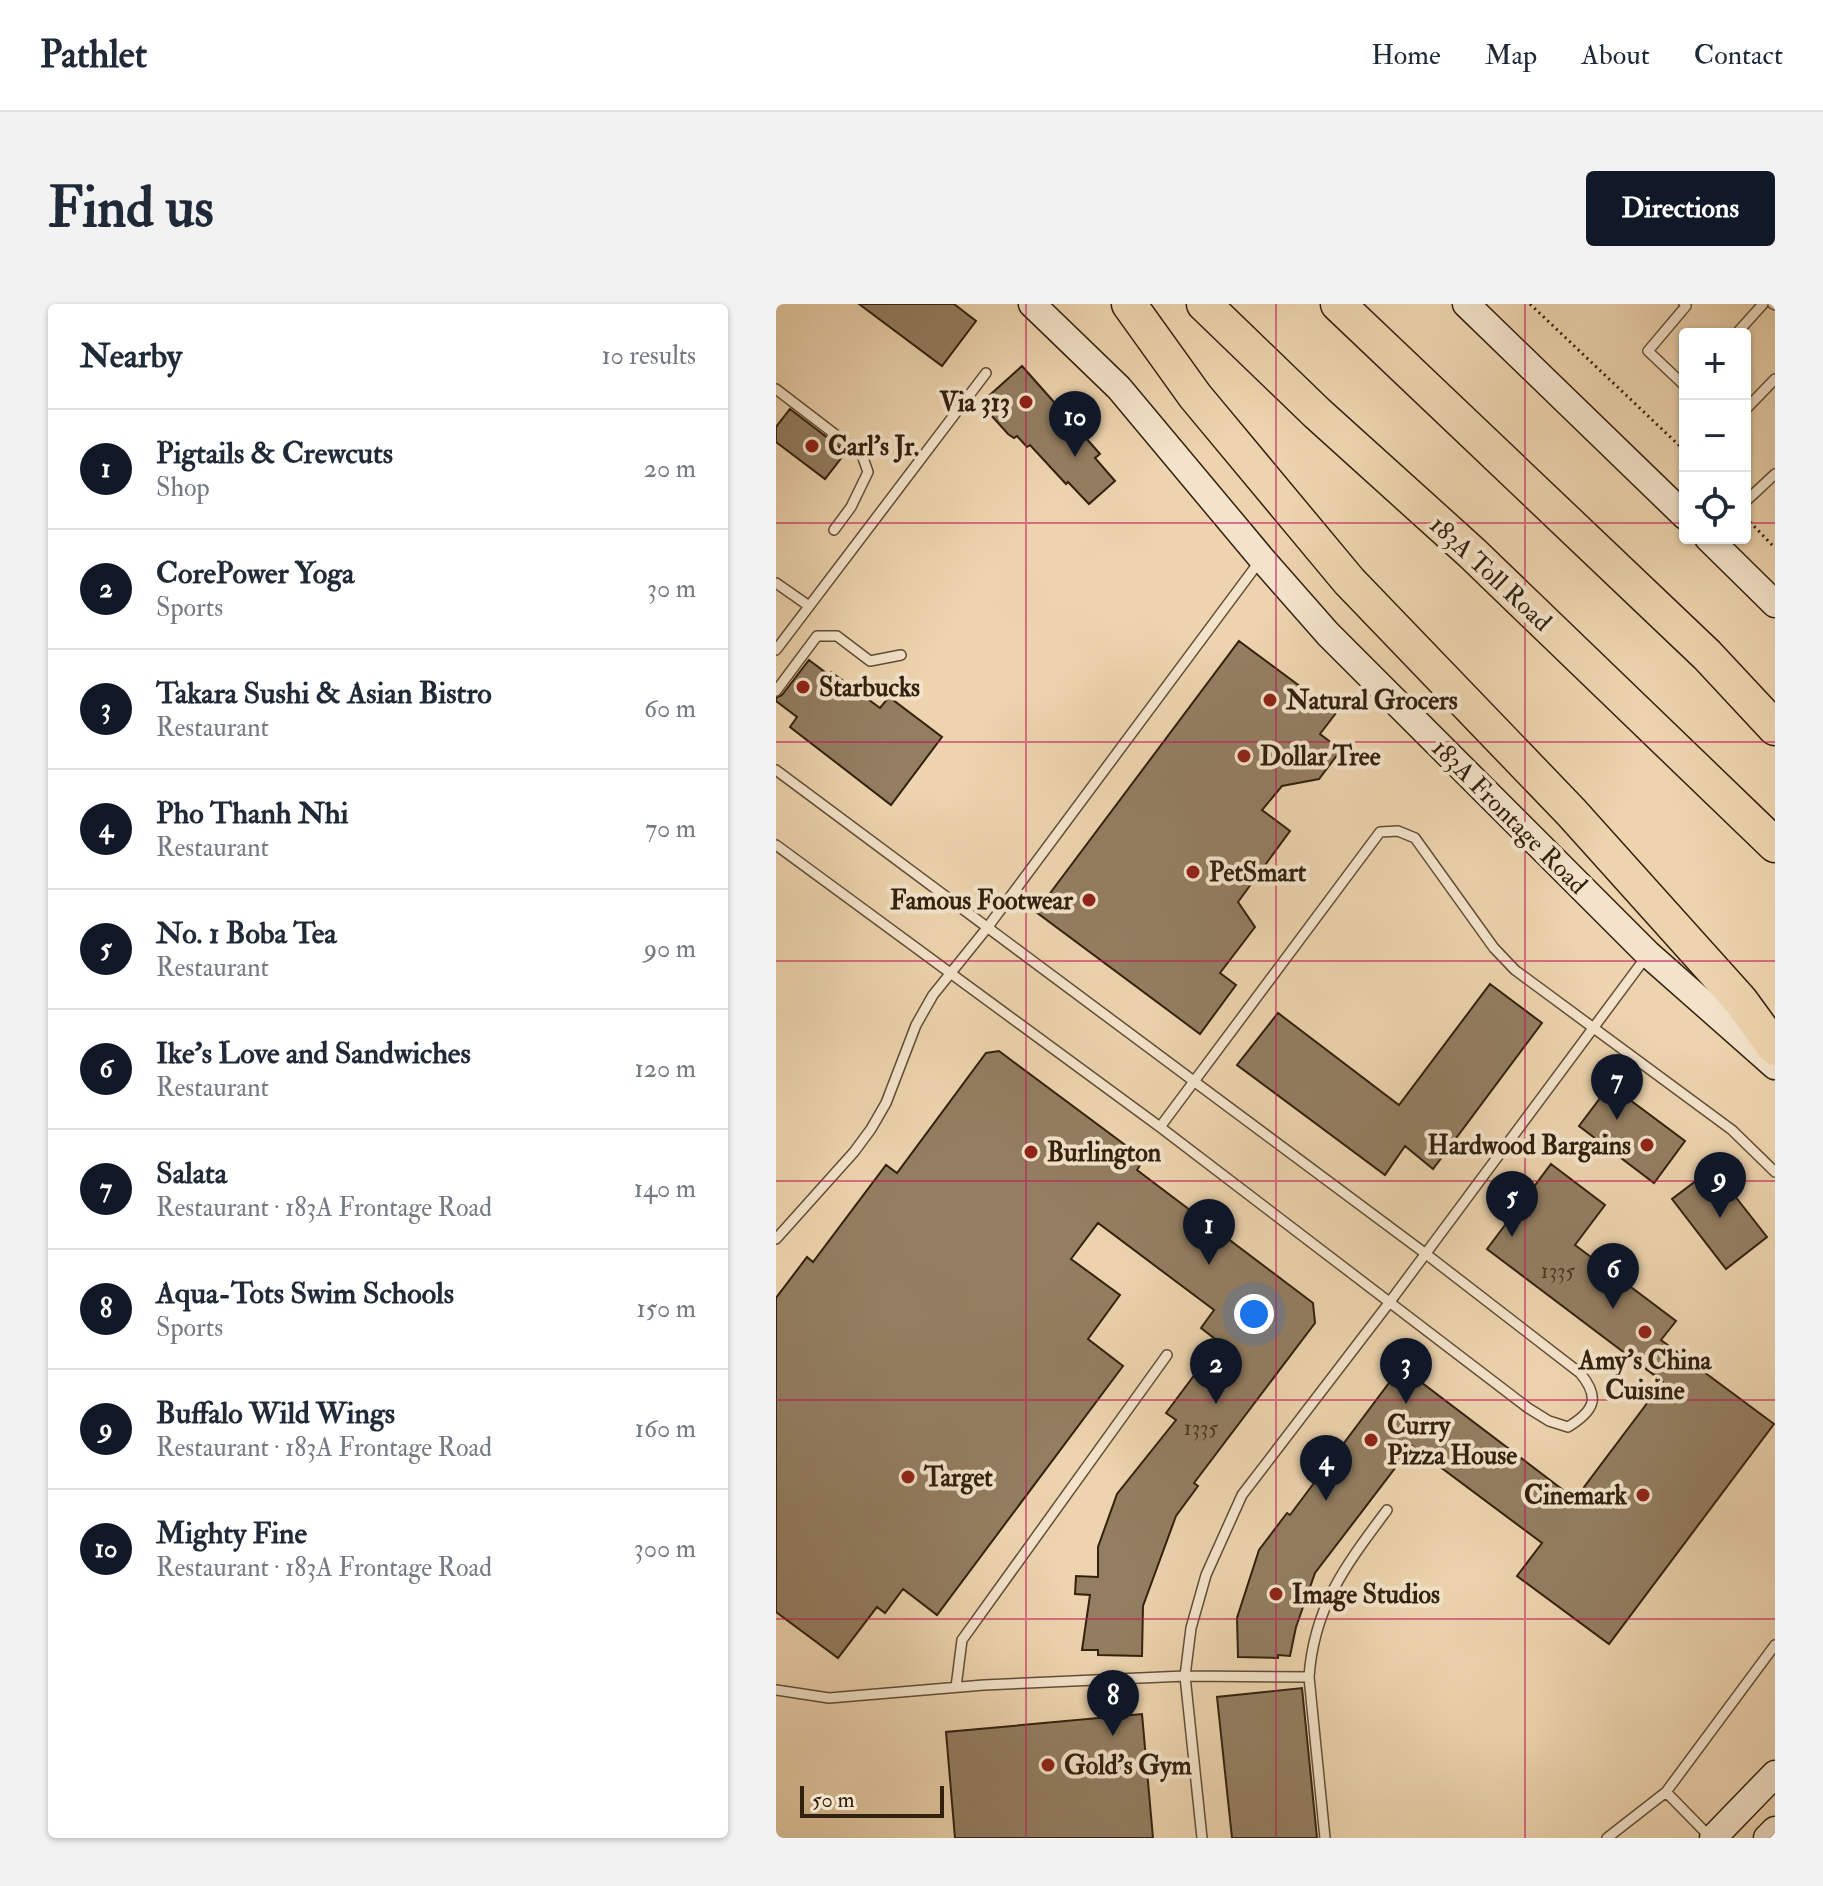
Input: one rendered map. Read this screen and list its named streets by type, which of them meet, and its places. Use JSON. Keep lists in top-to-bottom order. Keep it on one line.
{"streets":{"highway":["183A Toll Road"],"main road":["183A Frontage Road"]},"places":["Via 313","Carl's Jr.","Starbucks","Natural Grocers","Dollar Tree","PetSmart","Famous Footwear","Hardwood Bargains","Burlington","Amy's China Cuisine","Curry Pizza House","Target","Cinemark","Image Studios","Gold's Gym"],"house_numbers":["1335","1335"],"scale_bar":"50 m","page":{"header":"Pathlet","nav":["Home","Map","About","Contact"],"buttons":"Directions","title":"Find us","heading":["Nearby","10 results"],"map_buttons":["+","−"],"pins":["10","7","9","5","1","6","2","3","4","8"],"list":[{"mark":"1","name":"Pigtails & Crewcuts","note":"Shop","value":"20 m"},{"mark":"2","name":"CorePower Yoga","note":"Sports","value":"30 m"},{"mark":"3","name":"Takara Sushi & Asian Bistro","note":"Restaurant","value":"60 m"},{"mark":"4","name":"Pho Thanh Nhi","note":"Restaurant","value":"70 m"},{"mark":"5","name":"No. 1 Boba Tea","note":"Restaurant","value":"90 m"},{"mark":"6","name":"Ike's Love and Sandwiches","note":"Restaurant","value":"120 m"},{"mark":"7","name":"Salata","note":"Restaurant · 183A Frontage Road","value":"140 m"},{"mark":"8","name":"Aqua-Tots Swim Schools","note":"Sports","value":"150 m"},{"mark":"9","name":"Buffalo Wild Wings","note":"Restaurant · 183A Frontage Road","value":"160 m"},{"mark":"10","name":"Mighty Fine","note":"Restaurant · 183A Frontage Road","value":"300 m"}],"scale":"50 m"}}
